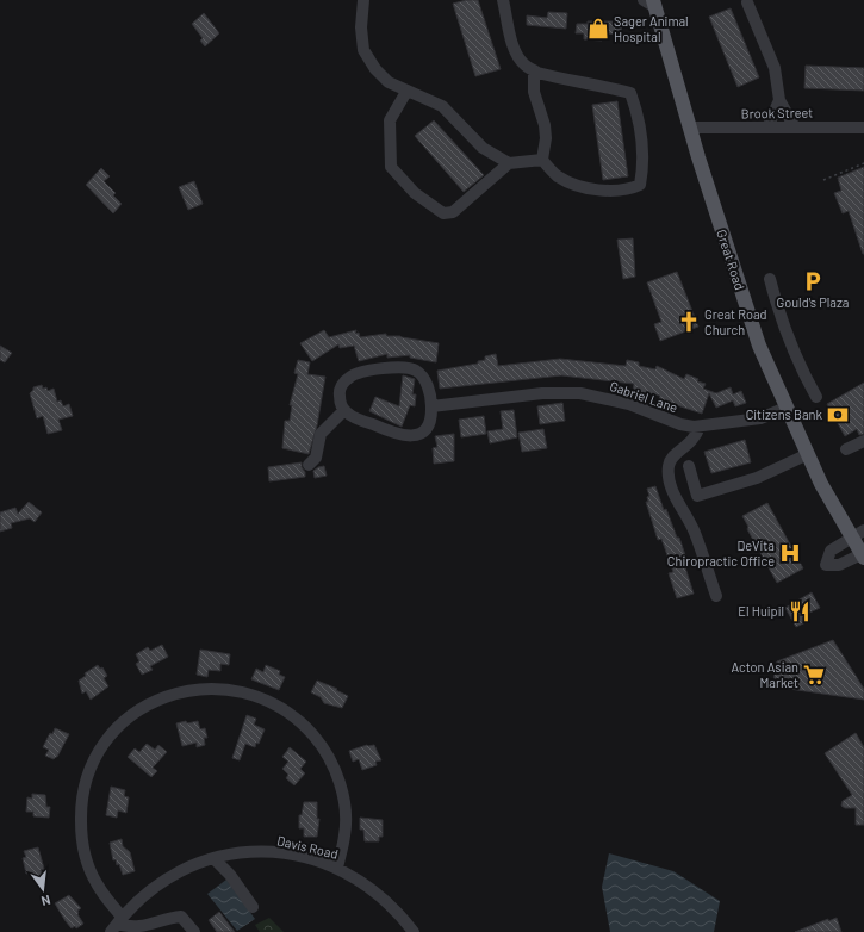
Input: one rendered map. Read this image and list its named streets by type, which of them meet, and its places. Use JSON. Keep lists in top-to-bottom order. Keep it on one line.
{"streets":{"main road":["Great Road"],"street":["Brook Street","Gabriel Lane","Davis Road"]},"crossings":[["Brook Street","Great Road"],["Great Road","Gabriel Lane"]],"places":{"shop":["Sager Animal Hospital"],"parking":["Gould's Plaza"],"church":["Great Road Church"],"bank":["Citizens Bank"],"hospital":["DeVita Chiropractic Office"],"restaurant":["El Huipil"],"supermarket":["Acton Asian Market"]},"north":"bottom"}
